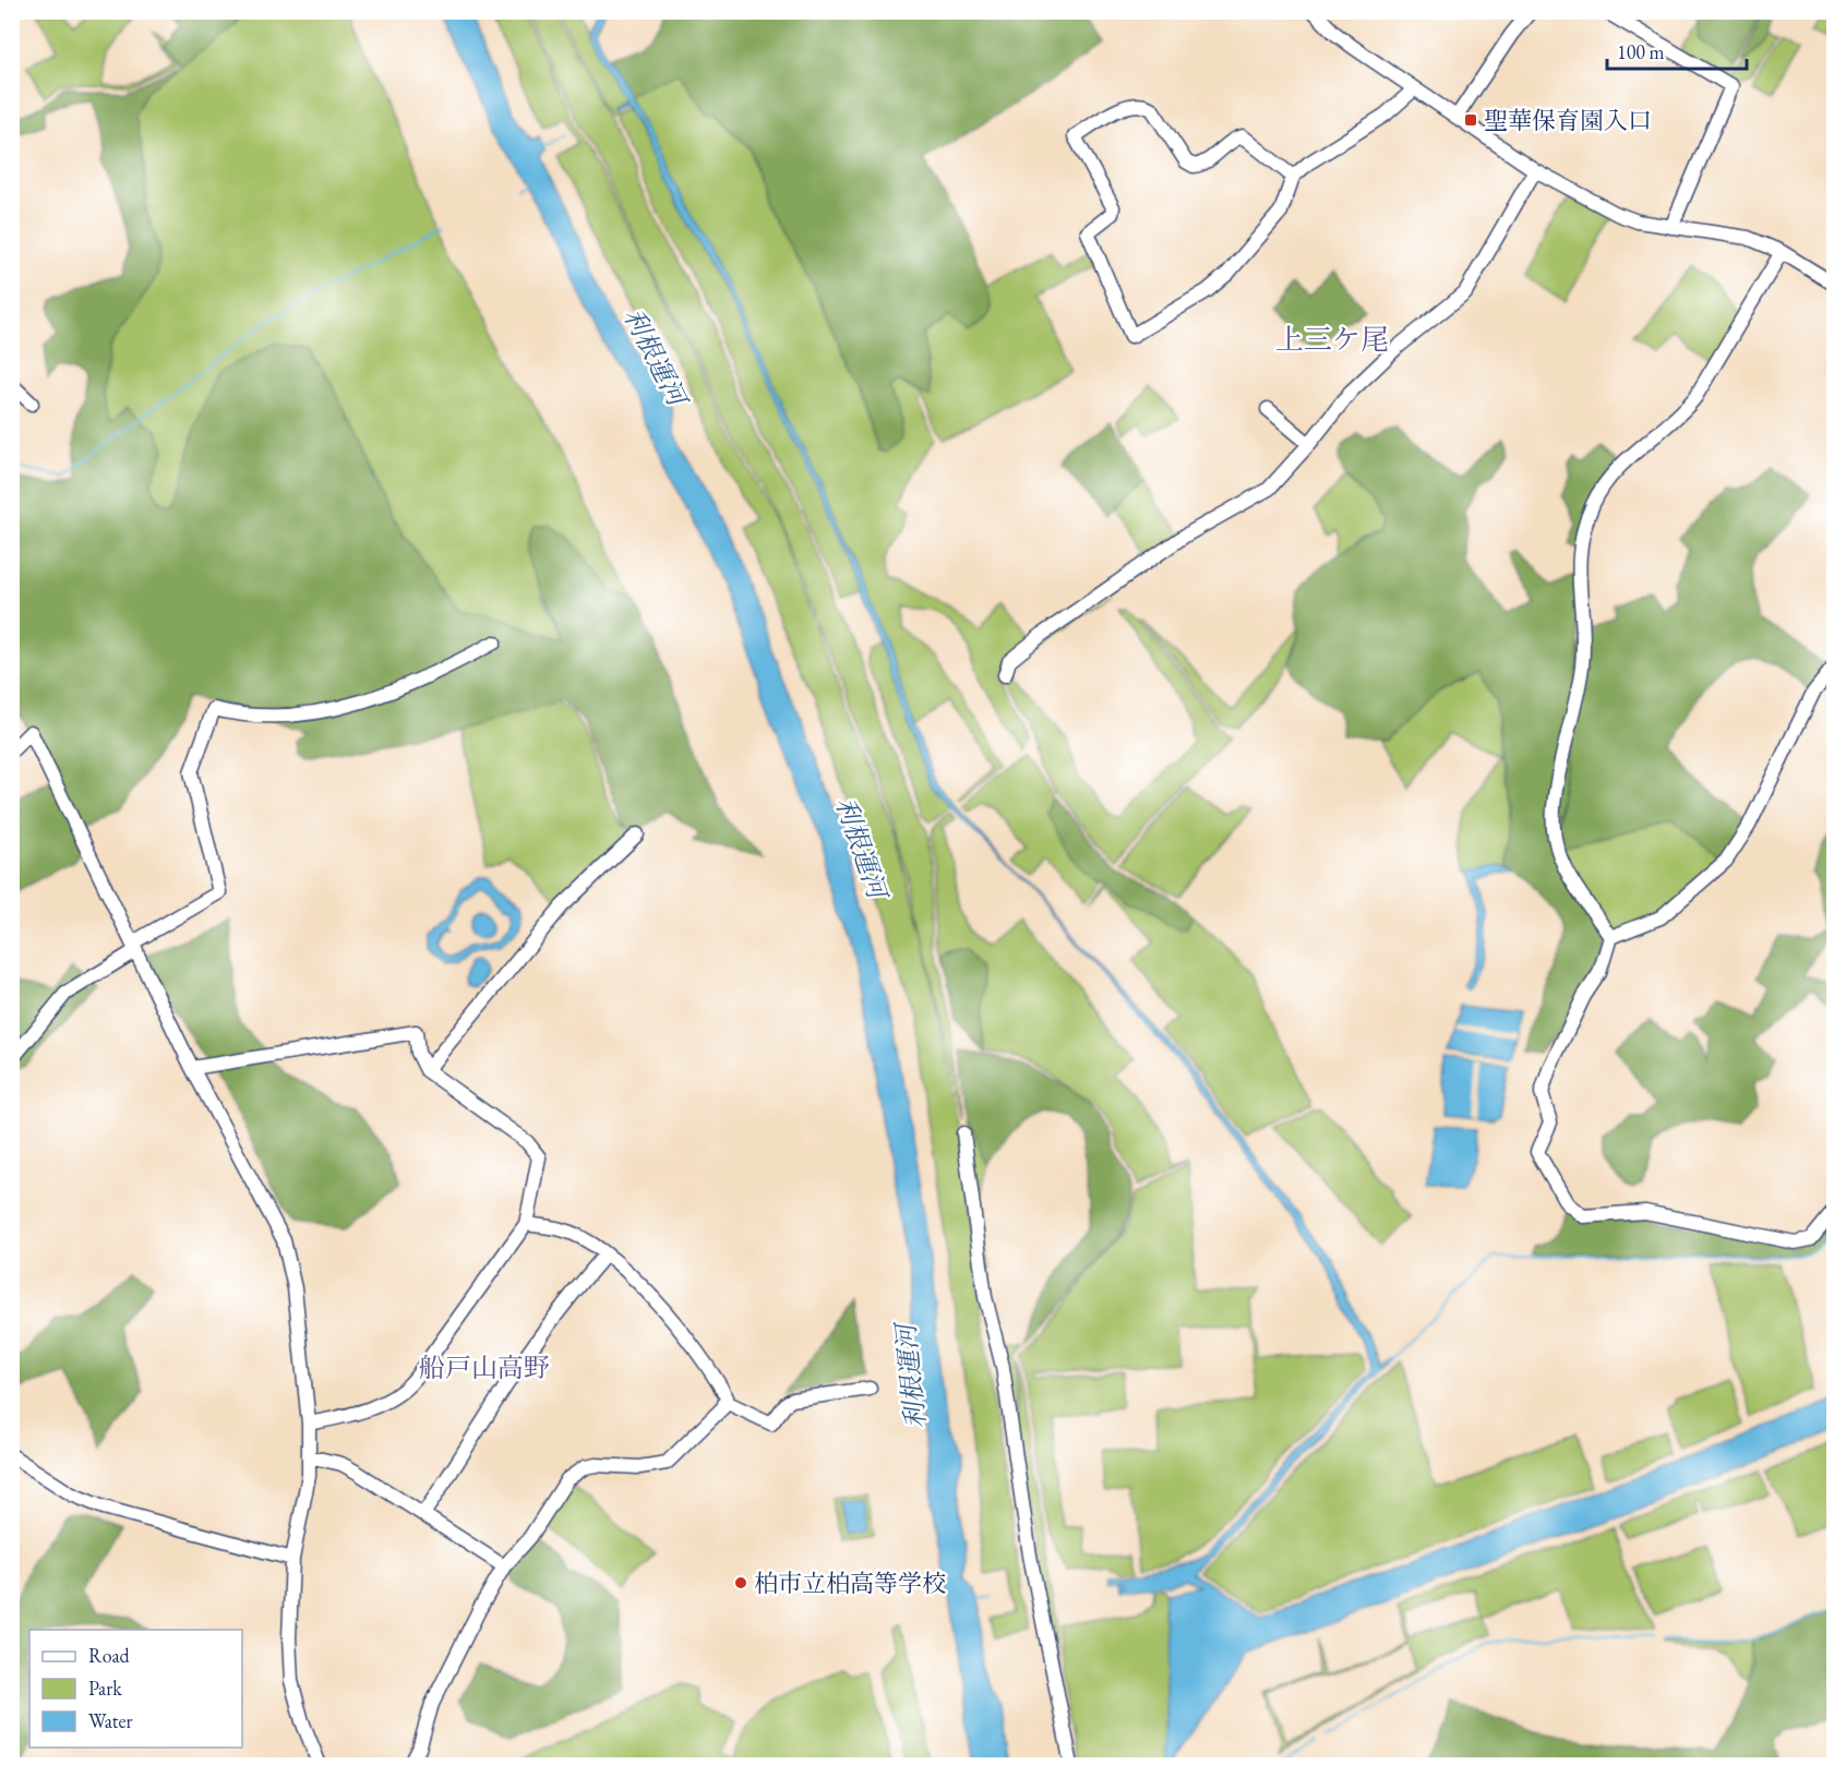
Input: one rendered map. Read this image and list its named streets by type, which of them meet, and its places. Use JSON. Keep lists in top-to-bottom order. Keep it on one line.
{"districts":["上三ケ尾","船戸山高野"],"water":["利根運河"],"places":{"transit":["聖華保育園入口"],"other":["柏市立柏高等学校"]},"legend":["Road","Park","Water"],"scale_bar":"100 m"}
